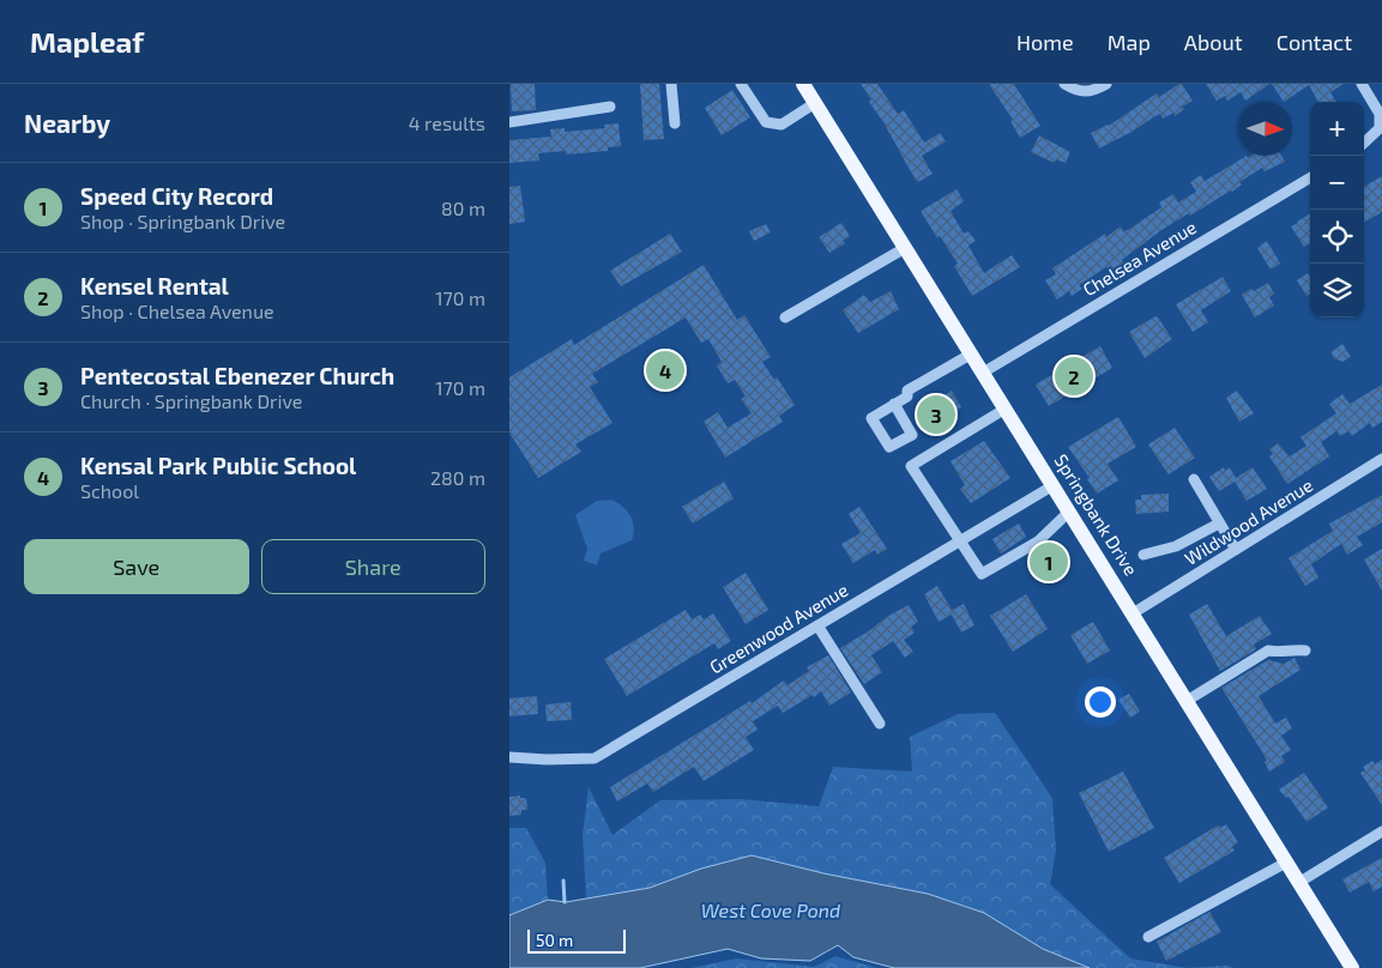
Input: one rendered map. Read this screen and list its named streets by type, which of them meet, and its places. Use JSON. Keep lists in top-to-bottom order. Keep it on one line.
{"streets":{"main road":["Springbank Drive"],"street":["Chelsea Avenue","Wildwood Avenue","Greenwood Avenue"]},"crossings":[["Chelsea Avenue","Springbank Drive"],["Springbank Drive","Wildwood Avenue"],["Springbank Drive","Greenwood Avenue"]],"water":["West Cove Pond"],"scale_bar":"50 m","north":"right","page":{"header":"Mapleaf","nav":["Home","Map","About","Contact"],"heading":["Nearby","4 results"],"map_buttons":["+","−"],"list":[{"mark":"1","name":"Speed City Record","note":"Shop · Springbank Drive","value":"80 m"},{"mark":"2","name":"Kensel Rental","note":"Shop · Chelsea Avenue","value":"170 m"},{"mark":"3","name":"Pentecostal Ebenezer Church","note":"Church · Springbank Drive","value":"170 m"},{"mark":"4","name":"Kensal Park Public School","note":"School","value":"280 m"}],"pins":["4","2","3","1"],"buttons":["Save","Share"],"scale":"50 m"}}
